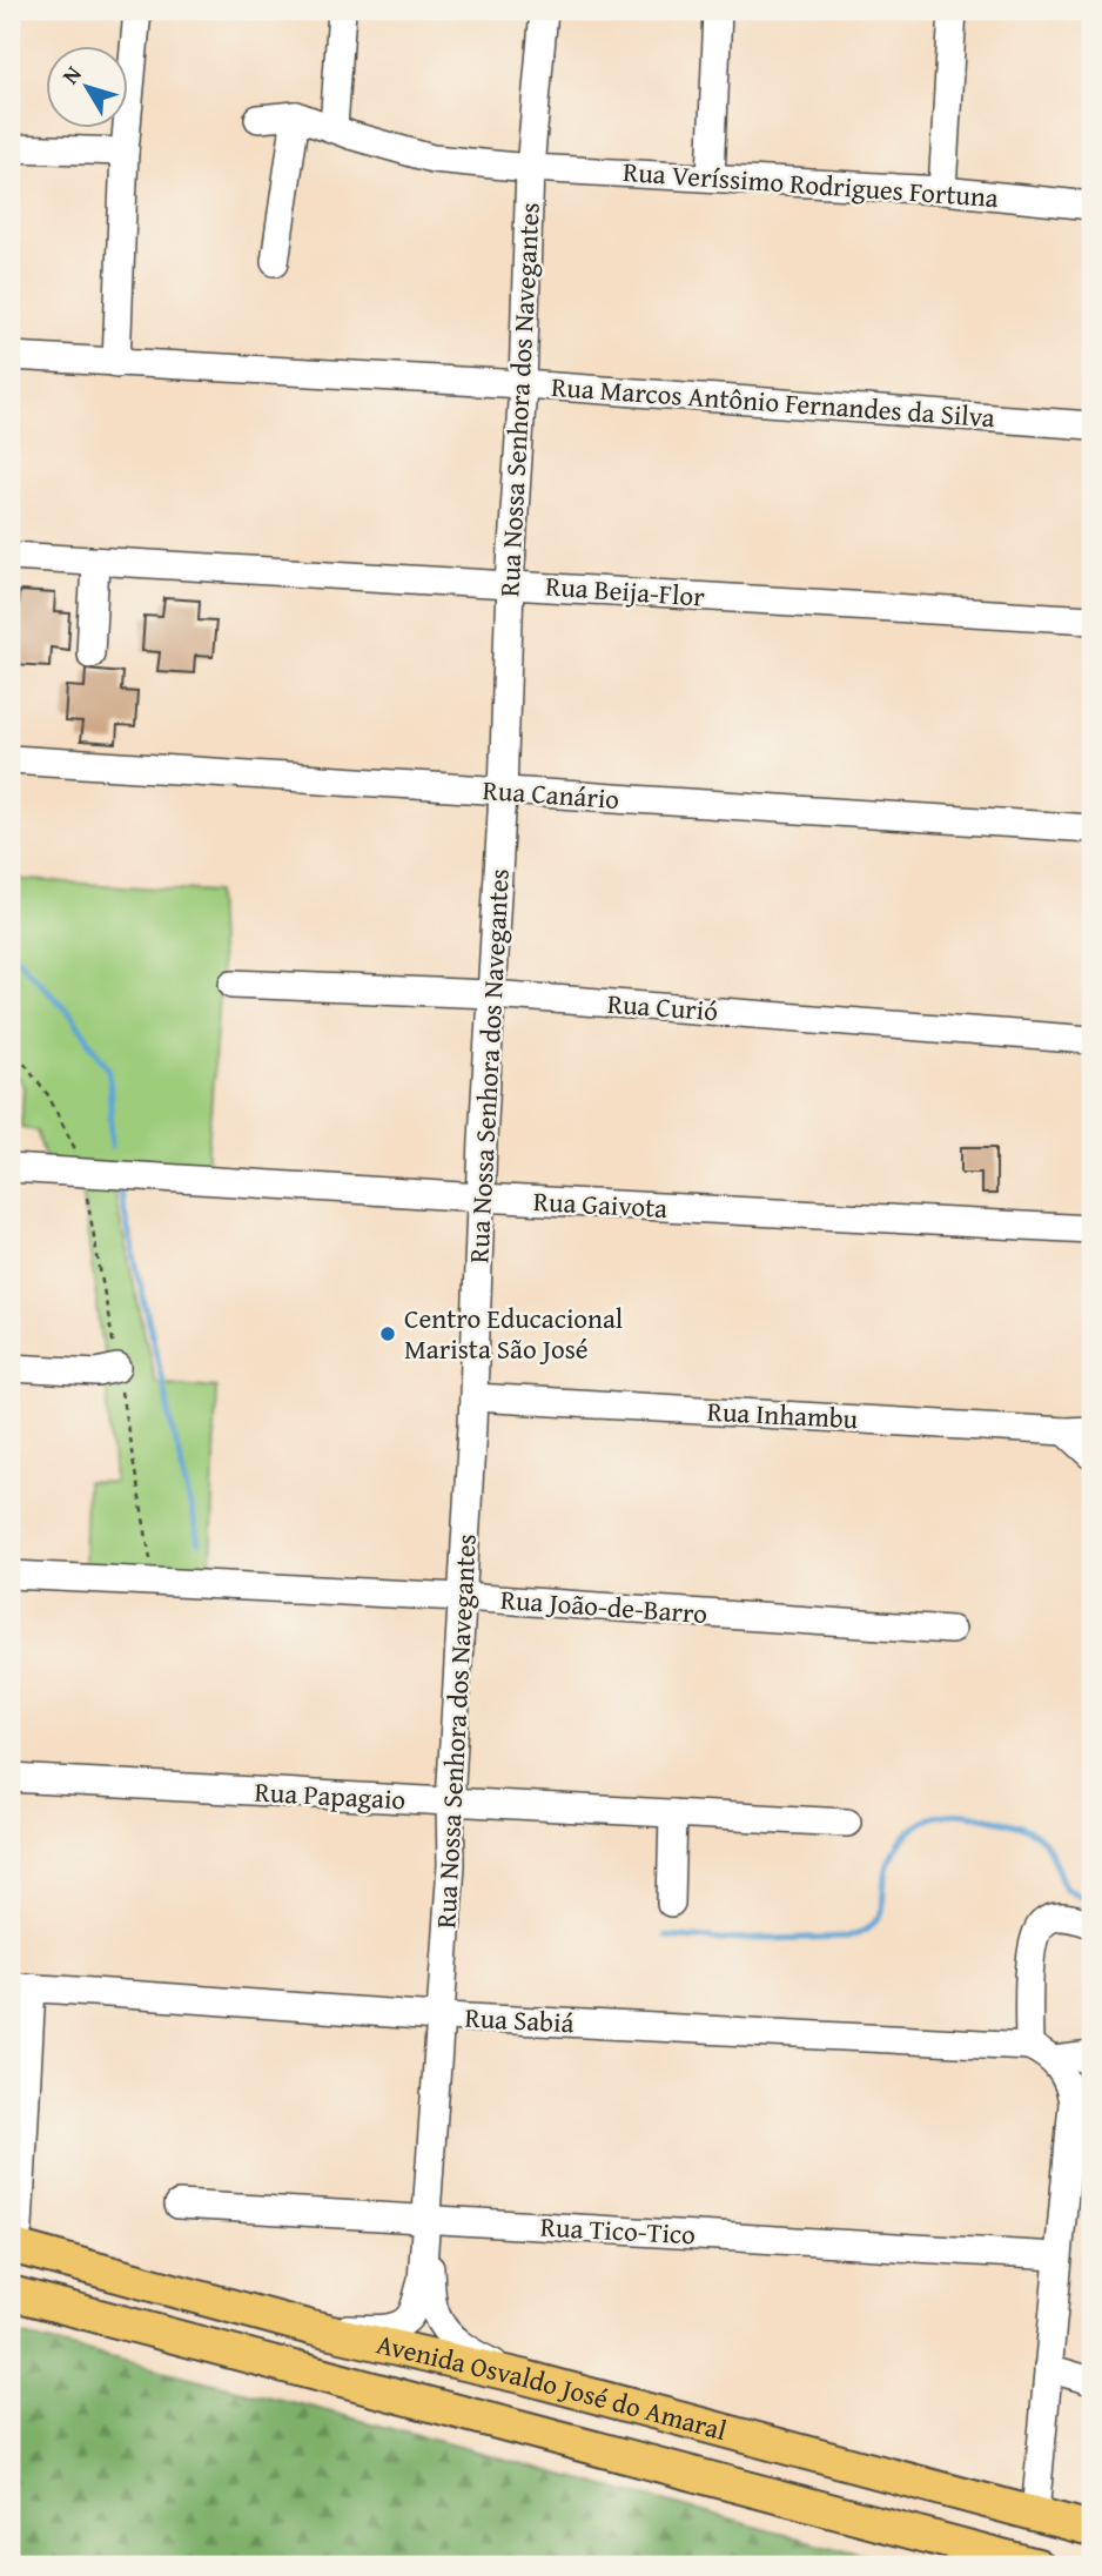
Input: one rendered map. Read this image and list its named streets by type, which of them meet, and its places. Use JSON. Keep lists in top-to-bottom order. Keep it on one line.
{"streets":{"main road":["Avenida Osvaldo José do Amaral"],"street":["Rua Veríssimo Rodrigues Fortuna","Rua Nossa Senhora dos Navegantes","Rua Marcos Antônio Fernandes da Silva","Rua Beija-Flor","Rua Canário","Rua Curió","Rua Gaivota","Rua Inhambu","Rua João-de-Barro","Rua Papagaio","Rua Sabiá","Rua Tico-Tico"]},"crossings":[["Rua Veríssimo Rodrigues Fortuna","Rua Nossa Senhora dos Navegantes"],["Rua Nossa Senhora dos Navegantes","Rua Marcos Antônio Fernandes da Silva"],["Rua Nossa Senhora dos Navegantes","Rua Beija-Flor"],["Rua Nossa Senhora dos Navegantes","Rua Canário"],["Rua Nossa Senhora dos Navegantes","Rua Curió"],["Rua Nossa Senhora dos Navegantes","Rua Gaivota"],["Rua Nossa Senhora dos Navegantes","Rua Inhambu"],["Rua Nossa Senhora dos Navegantes","Rua João-de-Barro"],["Rua Nossa Senhora dos Navegantes","Rua Papagaio"],["Rua Nossa Senhora dos Navegantes","Rua Sabiá"],["Rua Nossa Senhora dos Navegantes","Rua Tico-Tico"],["Rua Nossa Senhora dos Navegantes","Avenida Osvaldo José do Amaral"]],"places":["Centro Educacional Marista São José"],"north":"top left"}
